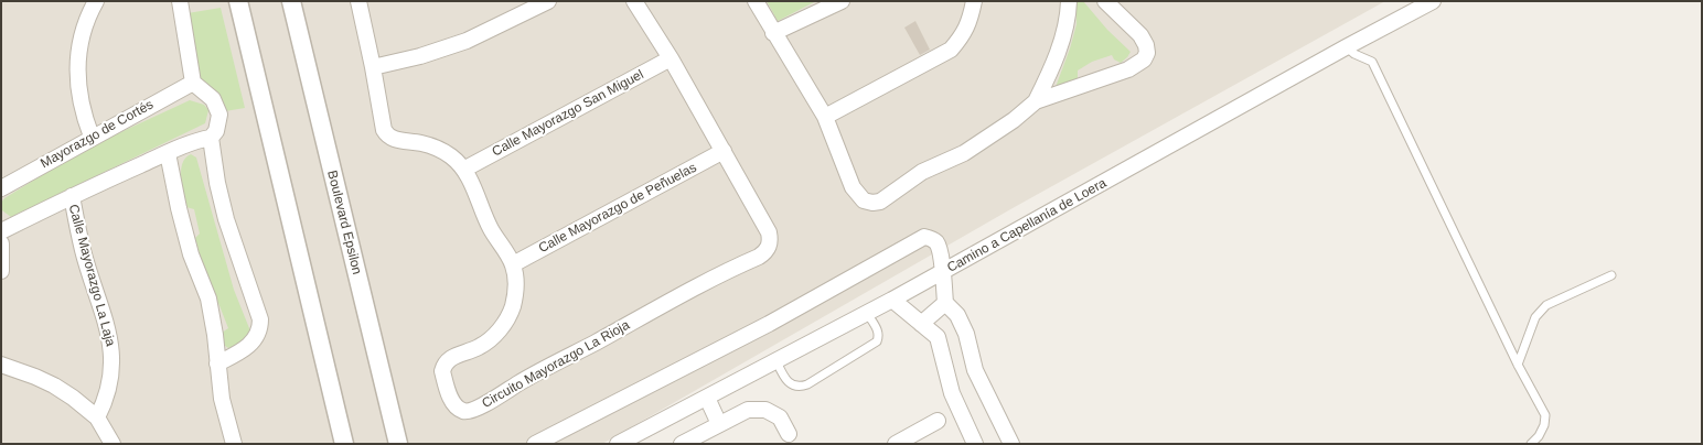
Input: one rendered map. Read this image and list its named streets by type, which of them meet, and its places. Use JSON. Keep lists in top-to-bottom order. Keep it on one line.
{"streets":{"street":["Calle Mayorazgo San Miguel","Mayorazgo de Cortés","Calle Mayorazgo de Peñuelas","Boulevard Epsilon","Camino a Capellanía de Loera","Calle Mayorazgo La Laja","Circuito Mayorazgo La Rioja"]},"crossings":[["Calle Mayorazgo San Miguel","Circuito Mayorazgo La Rioja"],["Calle Mayorazgo de Peñuelas","Circuito Mayorazgo La Rioja"]]}
